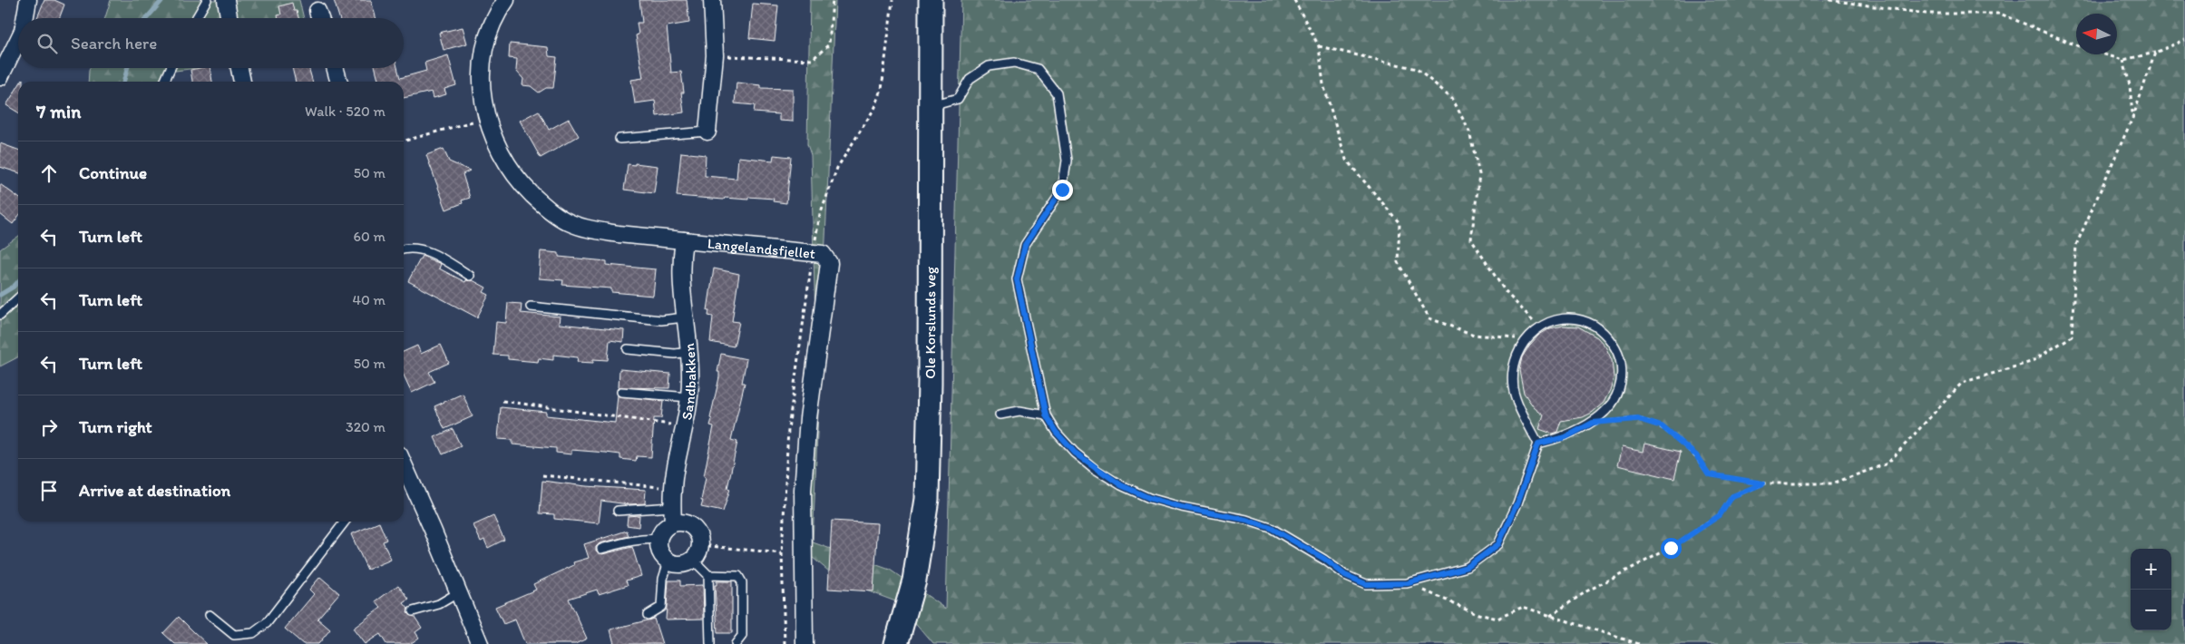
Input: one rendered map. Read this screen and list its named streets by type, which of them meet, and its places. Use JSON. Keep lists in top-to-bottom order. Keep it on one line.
{"streets":{"street":["Langelandsfjellet","Ole Korslunds veg","Sandbakken"]},"crossings":[["Langelandsfjellet","Sandbakken"]],"north":"left","page":{"search":"Search here","heading":["7 min","Walk · 520 m"],"list":[["Continue","50 m"],["Turn left","60 m"],["Turn left","40 m"],["Turn left","50 m"],["Turn right","320 m"],"Arrive at destination"],"map_buttons":["+","−"]}}
